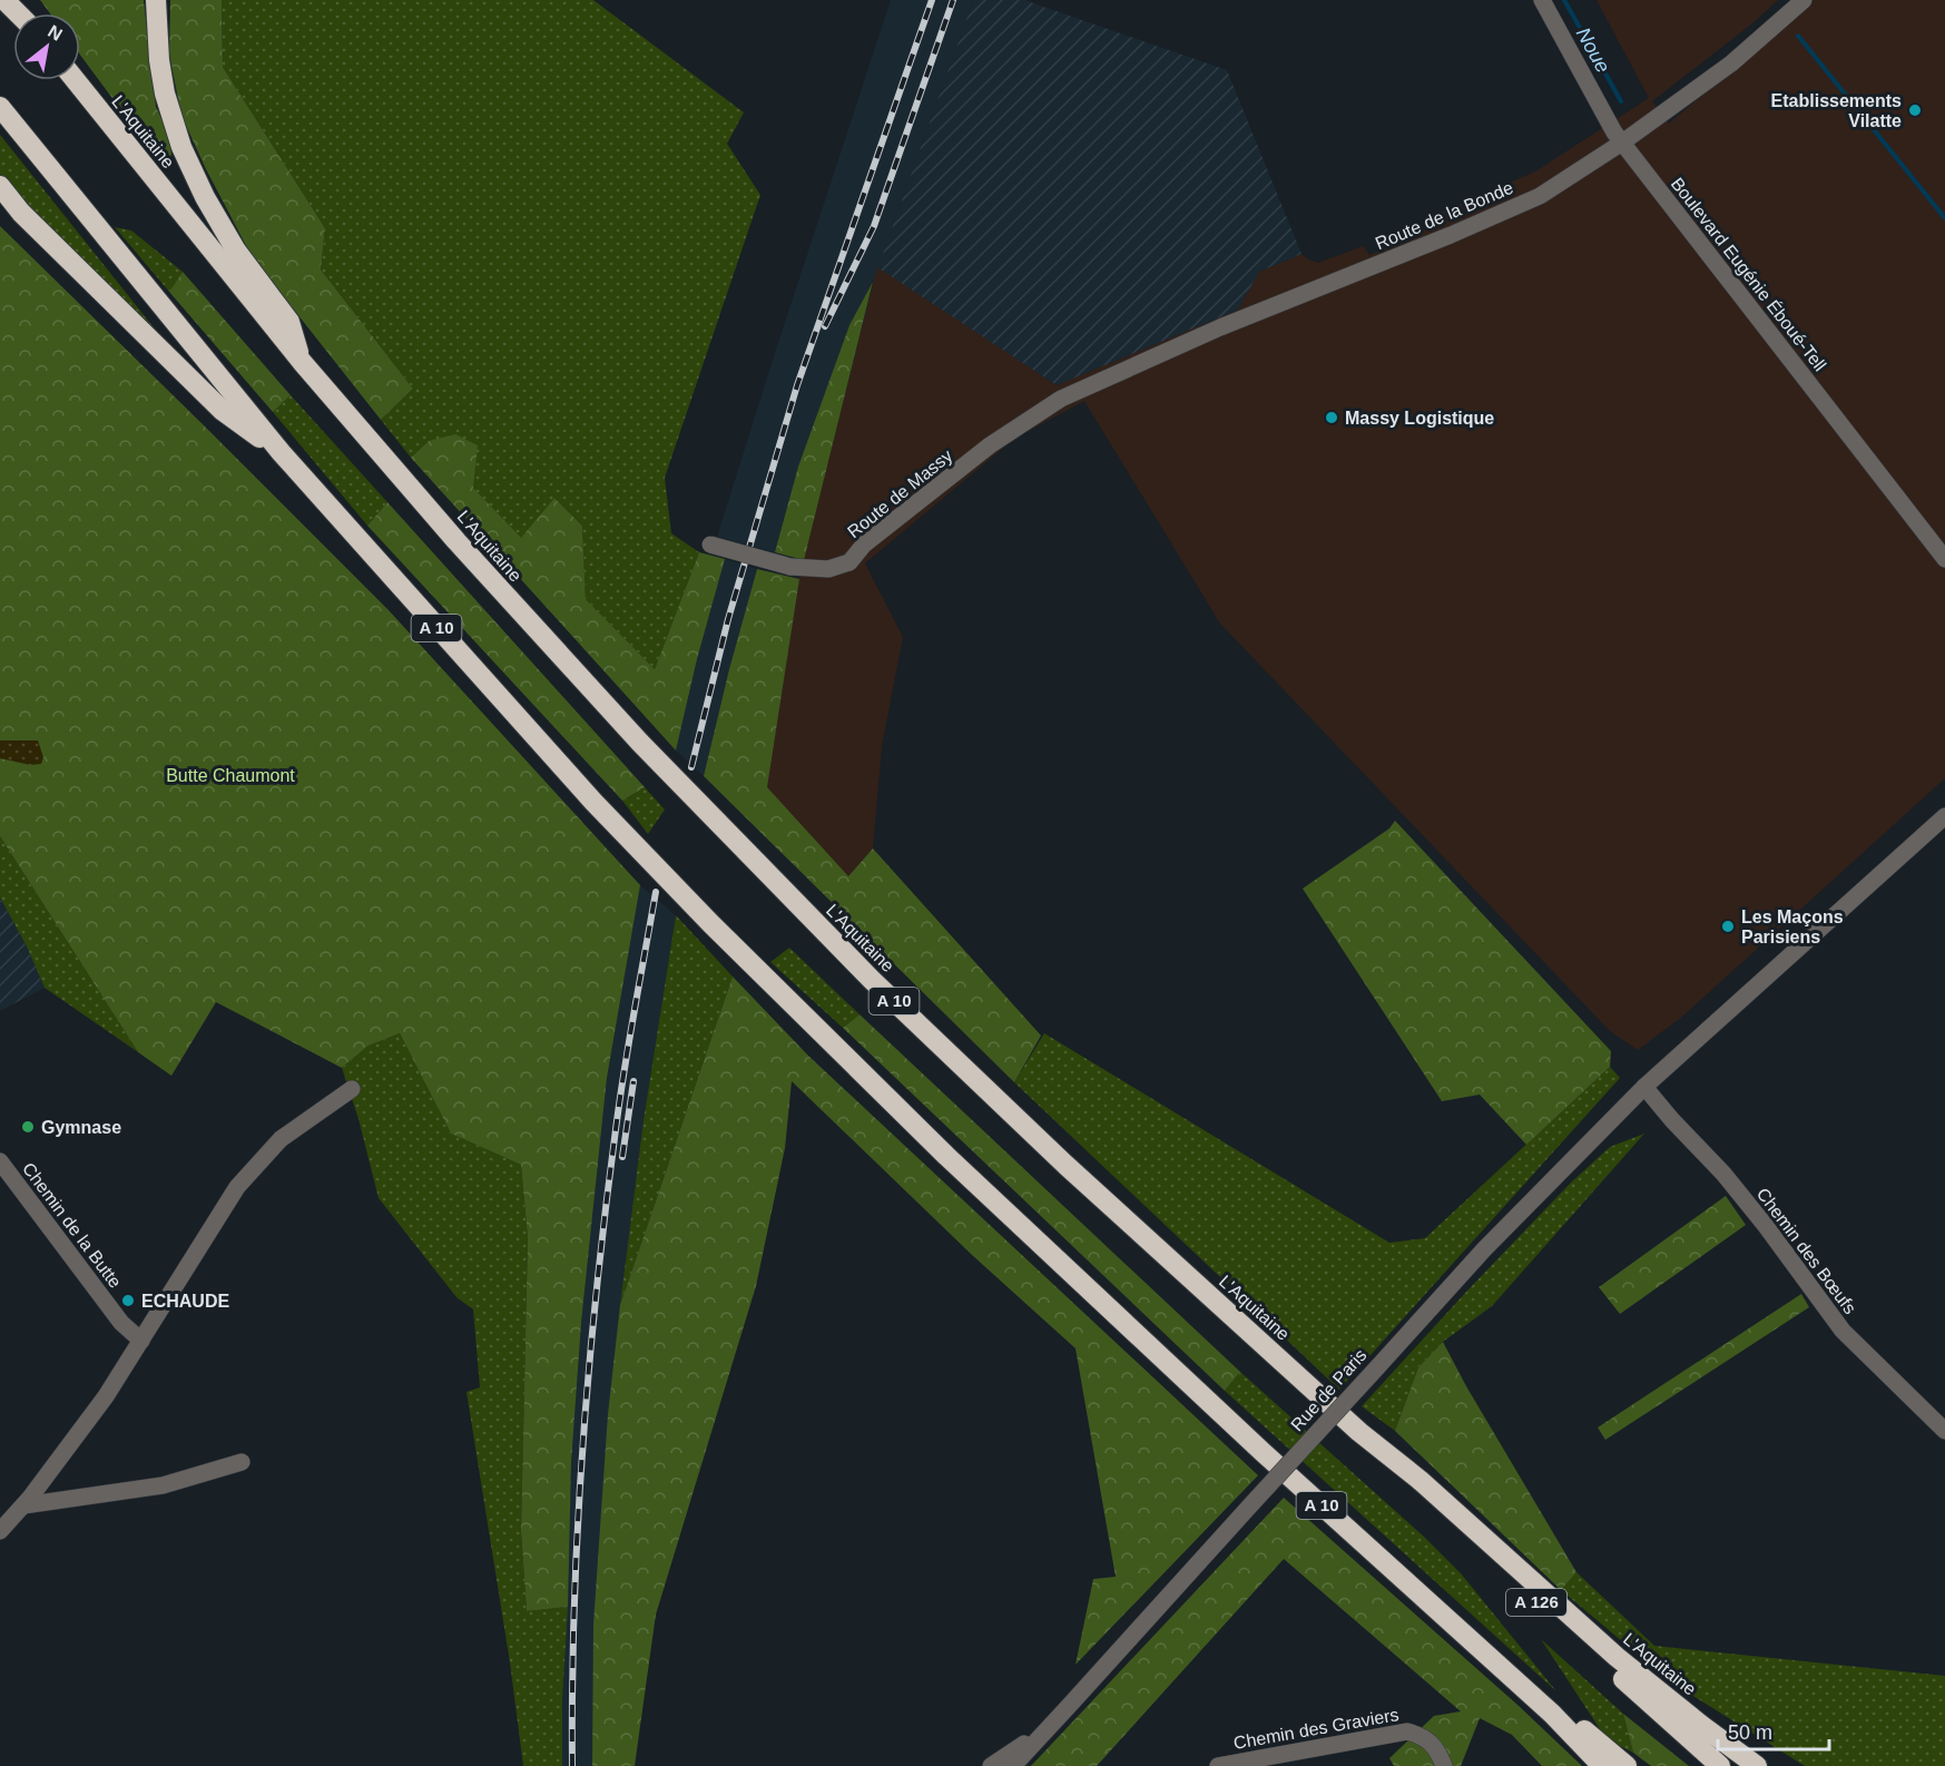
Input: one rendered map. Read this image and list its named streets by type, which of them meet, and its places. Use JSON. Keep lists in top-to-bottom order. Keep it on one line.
{"streets":{"highway":["L'Aquitaine","A 10","A 126"],"street":["Route de la Bonde","Boulevard Eugénie Éboué-Tell","Route de Massy","Chemin de la Butte","Chemin des Bœufs","Rue de Paris","Chemin des Graviers"]},"crossings":[["L'Aquitaine","A 126"],["Route de la Bonde","Boulevard Eugénie Éboué-Tell"],["Route de la Bonde","Route de Massy"],["Chemin des Bœufs","Rue de Paris"]],"water":["Noue"],"parks":["Butte Chaumont"],"places":["Etablissements Vilatte","Massy Logistique","Les Maçons Parisiens","Gymnase","ECHAUDE"],"scale_bar":"50 m","north":"top right"}
